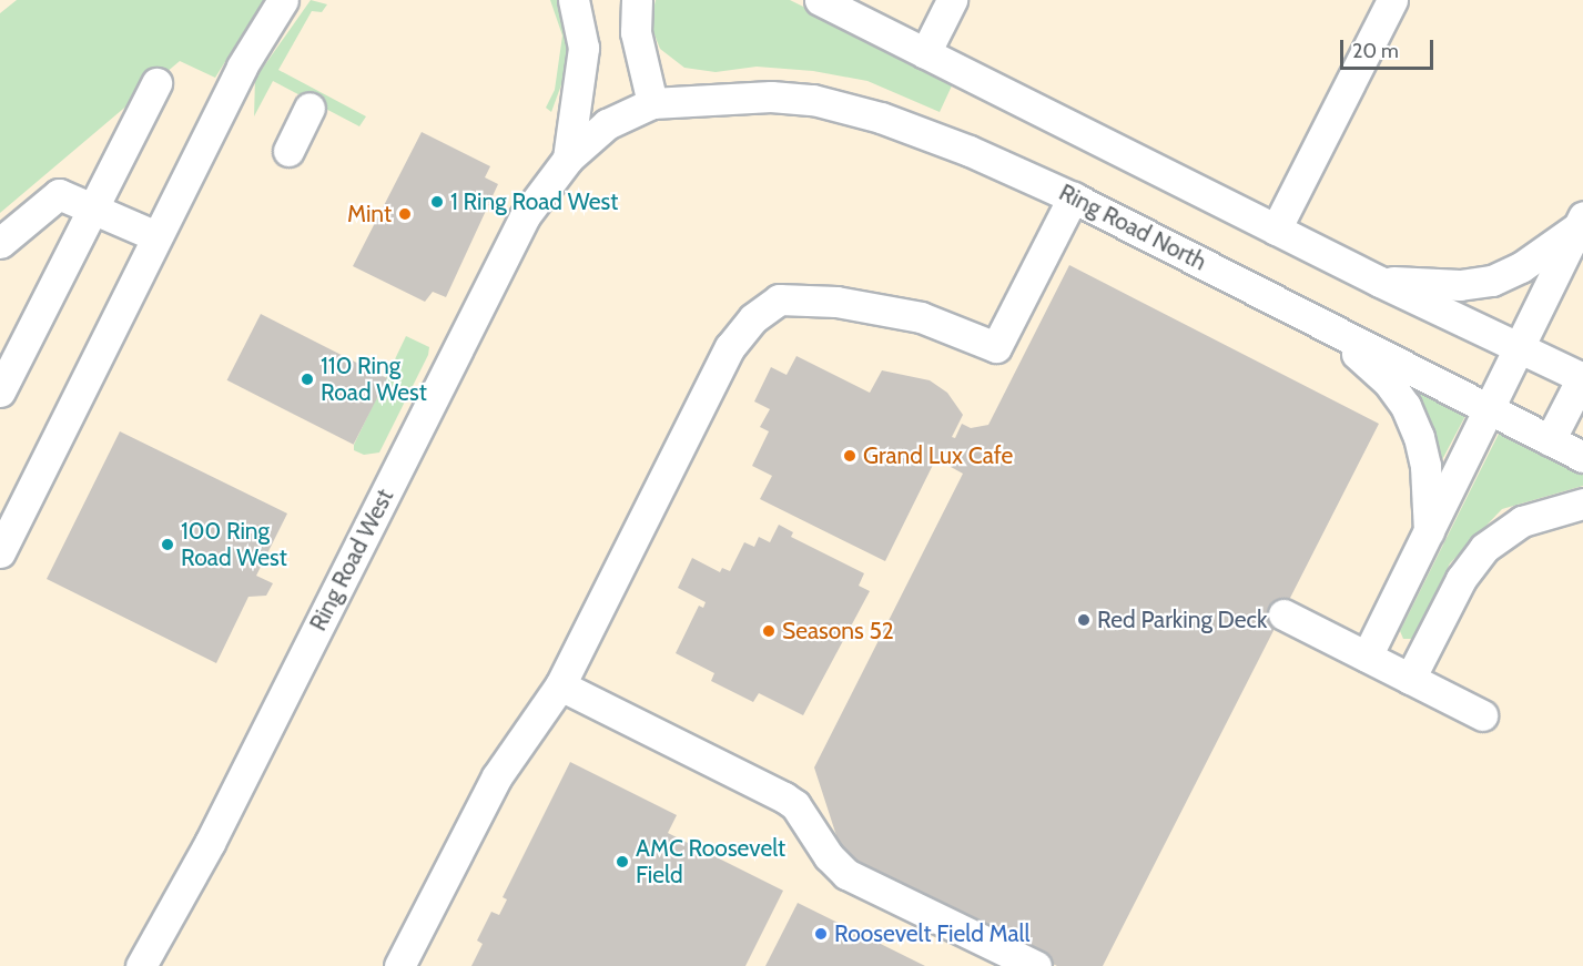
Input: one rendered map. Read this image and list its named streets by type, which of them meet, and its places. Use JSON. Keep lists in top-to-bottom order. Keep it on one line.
{"streets":{"street":["Ring Road North","Ring Road West"]},"crossings":[["Ring Road North","Ring Road West"]],"places":["1 Ring Road West","Mint","110 Ring Road West","Grand Lux Cafe","100 Ring Road West","Red Parking Deck","Seasons 52","AMC Roosevelt Field","Roosevelt Field Mall"],"scale_bar":"20 m"}
